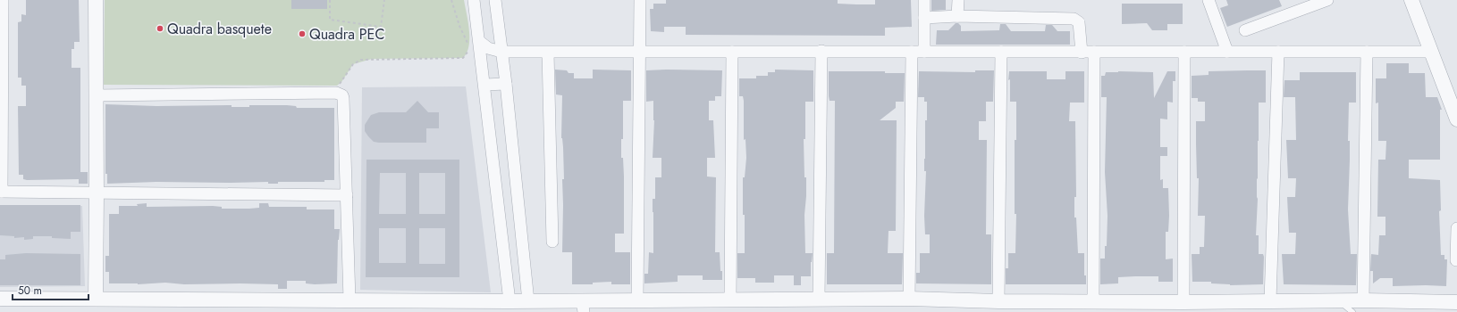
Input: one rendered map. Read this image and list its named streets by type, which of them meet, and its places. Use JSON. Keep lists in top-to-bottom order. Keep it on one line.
{"places":["Quadra basquete","Quadra PEC"],"scale_bar":"50 m"}
